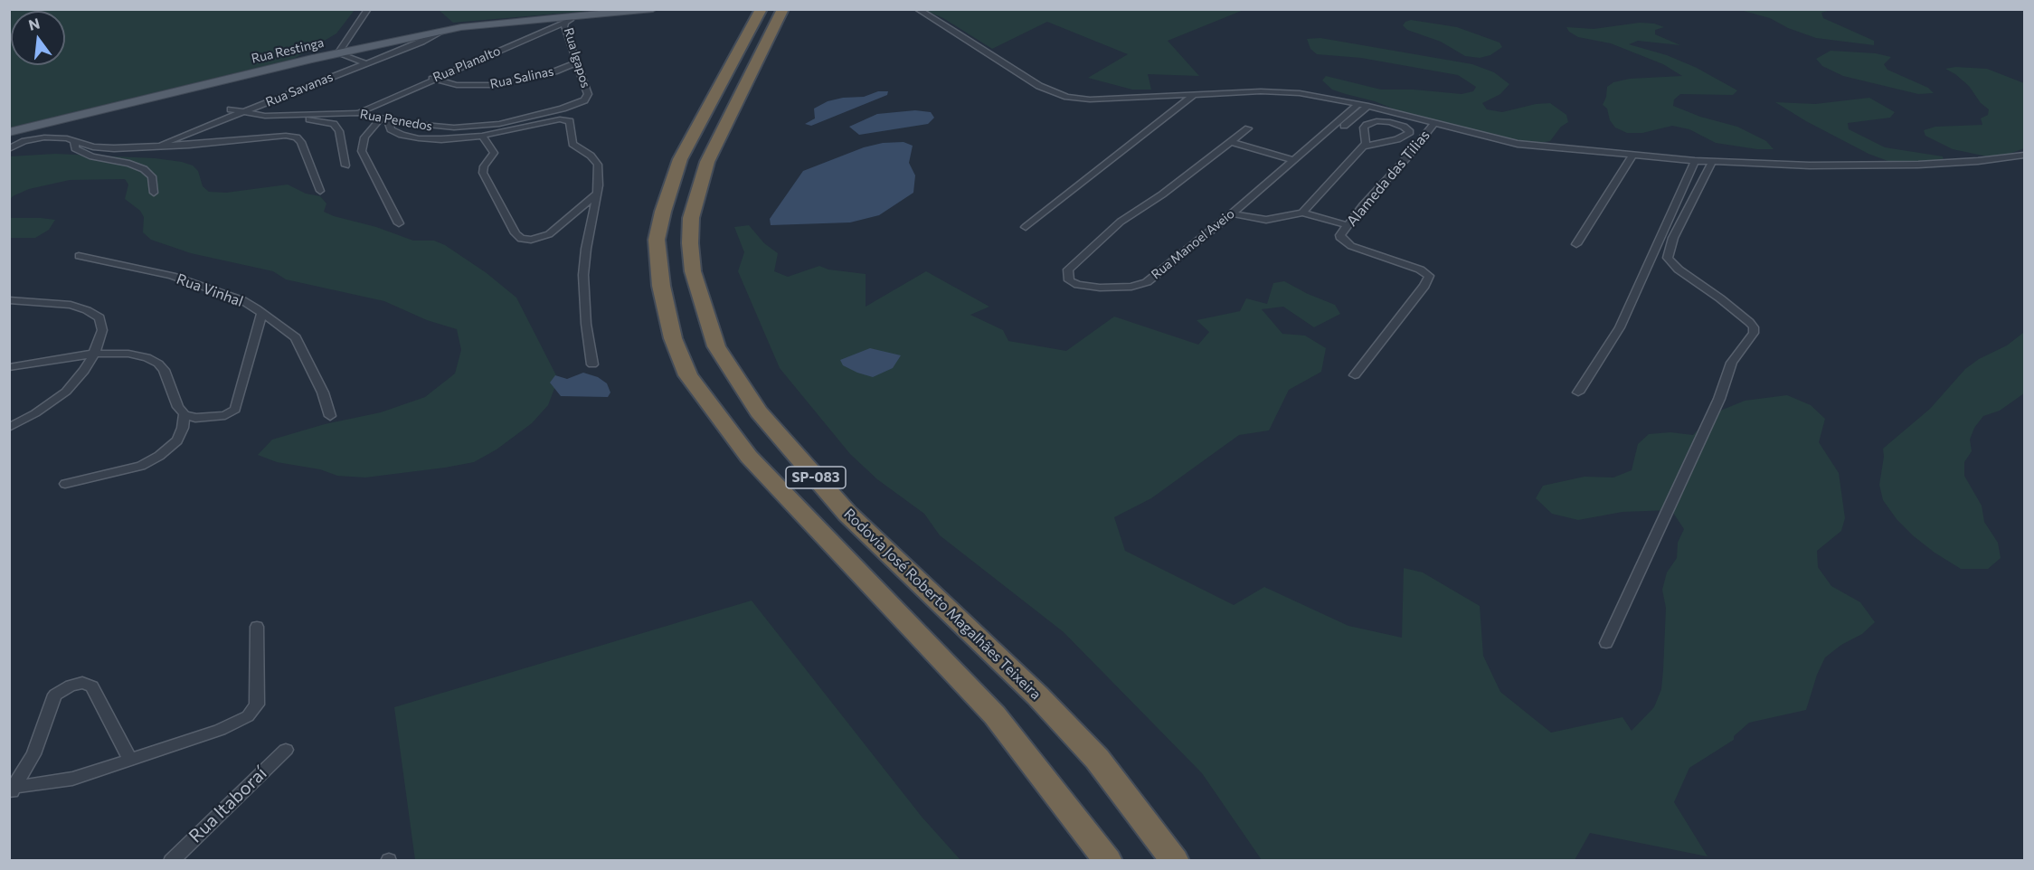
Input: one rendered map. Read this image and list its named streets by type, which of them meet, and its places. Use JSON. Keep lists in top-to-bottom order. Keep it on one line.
{"streets":{"highway":["SP-083","Rodovia José Roberto Magalhães Teixeira"],"main road":["Rua Restinga"],"street":["Rua Igapos","Rua Planalto","Rua Salinas","Rua Savanas","Rua Penedos","Alameda das Tilias","Rua Manoel Aveio","Rua Vinhal","Rua Itaboraí"]},"crossings":[["Rua Restinga","Rua Planalto"],["Rua Restinga","Rua Savanas"],["Rua Igapos","Rua Planalto"],["Rua Igapos","Rua Salinas"],["Rua Igapos","Rua Penedos"],["Rua Planalto","Rua Salinas"],["Rua Planalto","Rua Penedos"],["Rua Savanas","Rua Penedos"]],"north":"top"}
